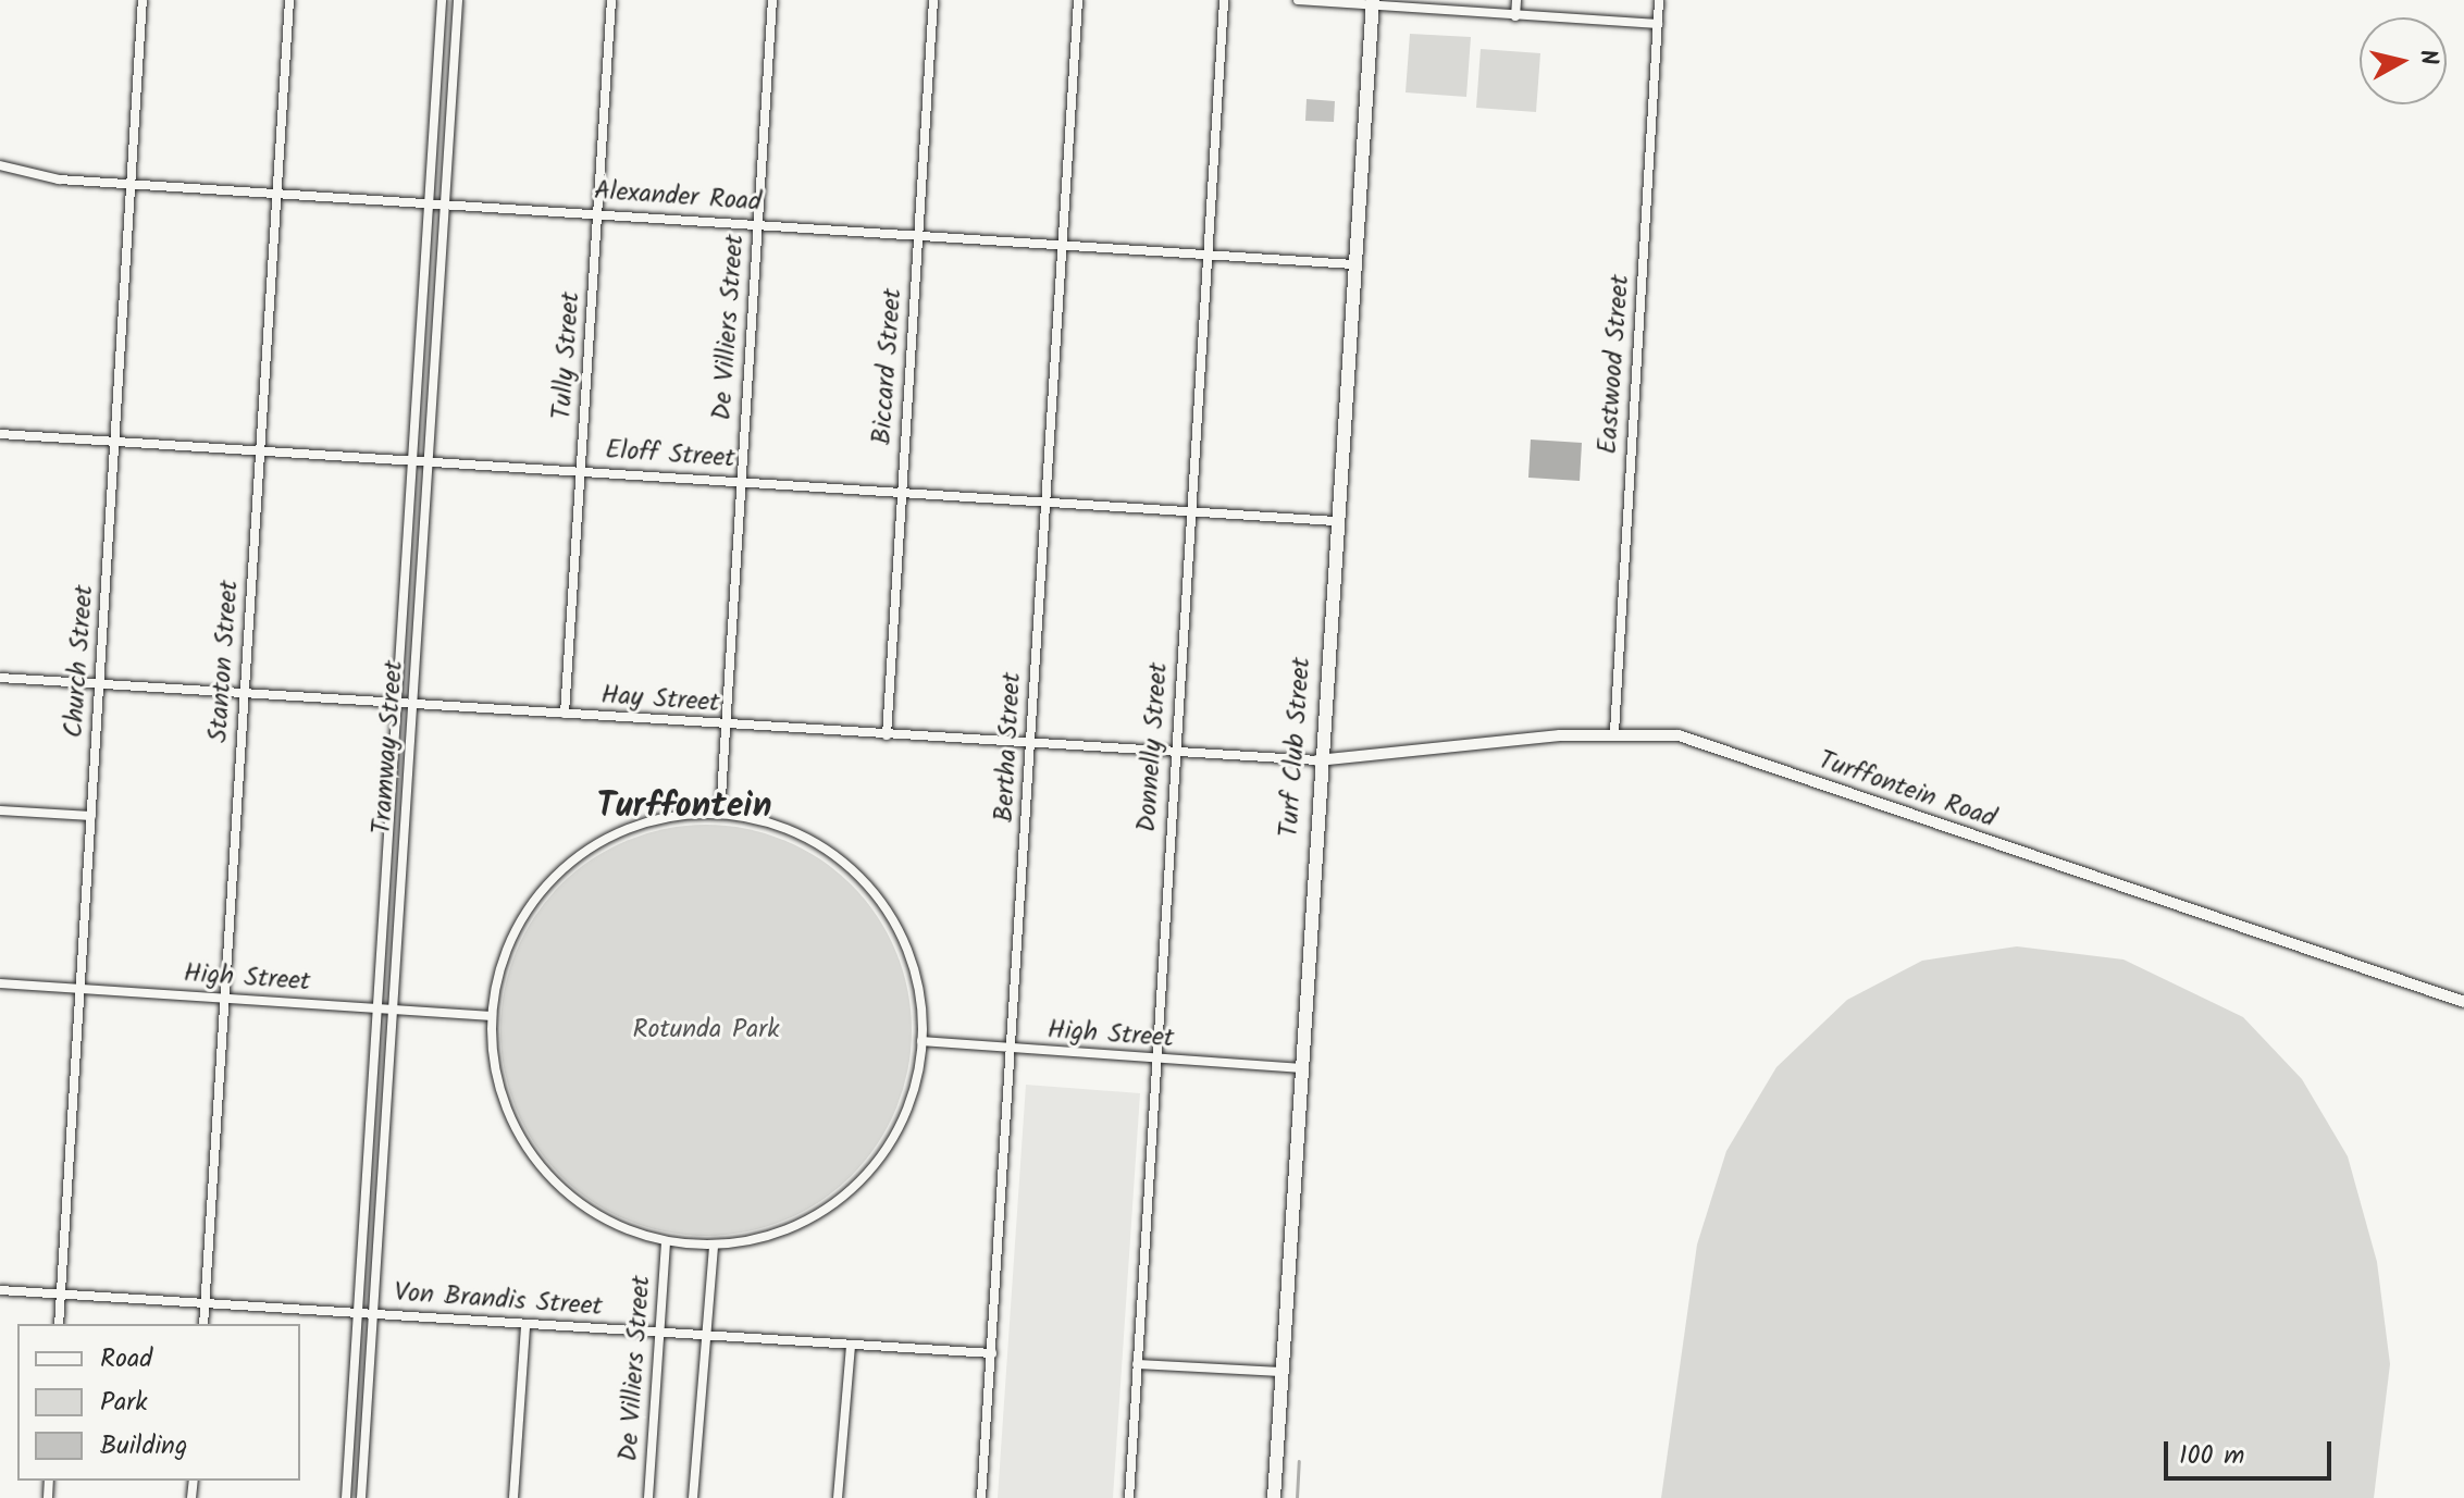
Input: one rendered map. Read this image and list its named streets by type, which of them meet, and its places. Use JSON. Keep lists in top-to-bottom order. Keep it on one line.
{"streets":{"main road":["Turf Club Street"],"street":["Alexander Road","De Villiers Street","Tully Street","Eastwood Street","Biccard Street","Eloff Street","Church Street","Stanton Street","Hay Street","Tramway Street","Bertha Street","Donnelly Street","Turffontein Road","High Street","Von Brandis Street"]},"crossings":[["Alexander Road","De Villiers Street"],["Alexander Road","Tully Street"],["Alexander Road","Biccard Street"],["Alexander Road","Church Street"],["Alexander Road","Stanton Street"],["Alexander Road","Tramway Street"],["Alexander Road","Bertha Street"],["Alexander Road","Donnelly Street"],["Alexander Road","Turf Club Street"],["De Villiers Street","Eloff Street"],["De Villiers Street","Hay Street"],["De Villiers Street","Von Brandis Street"],["Tully Street","Eloff Street"],["Tully Street","Hay Street"],["Eastwood Street","Turffontein Road"],["Biccard Street","Eloff Street"],["Biccard Street","Hay Street"],["Eloff Street","Church Street"],["Eloff Street","Stanton Street"],["Eloff Street","Tramway Street"],["Eloff Street","Bertha Street"],["Eloff Street","Donnelly Street"],["Eloff Street","Turf Club Street"],["Church Street","Hay Street"],["Church Street","High Street"],["Church Street","Von Brandis Street"],["Stanton Street","Hay Street"],["Stanton Street","High Street"],["Stanton Street","Von Brandis Street"],["Hay Street","Tramway Street"],["Hay Street","Bertha Street"],["Hay Street","Donnelly Street"],["Hay Street","Turf Club Street"],["Hay Street","Turffontein Road"],["Tramway Street","High Street"],["Tramway Street","Von Brandis Street"],["Bertha Street","High Street"],["Bertha Street","Von Brandis Street"],["Donnelly Street","High Street"],["Turf Club Street","Turffontein Road"],["Turf Club Street","High Street"]],"districts":["Turffontein"],"parks":["Rotunda Park"],"legend":["Road","Park","Building"],"scale_bar":"100 m","north":"right"}
